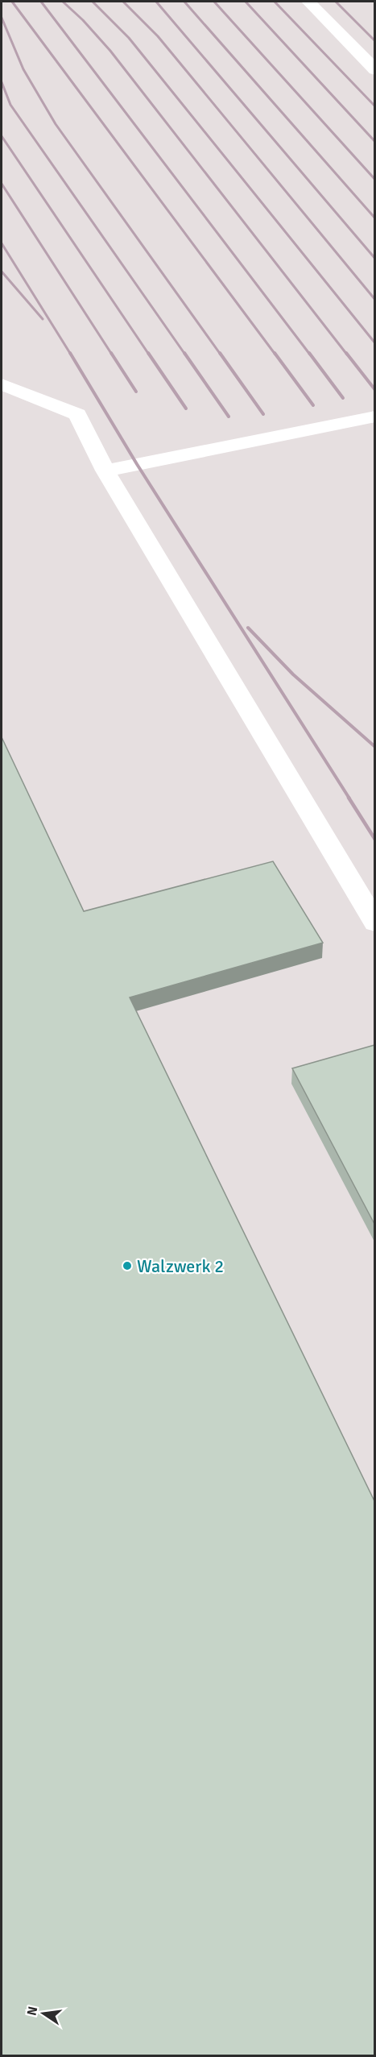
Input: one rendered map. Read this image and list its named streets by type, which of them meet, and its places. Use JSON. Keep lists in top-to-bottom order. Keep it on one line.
{"places":["Walzwerk 2"],"north":"left"}
